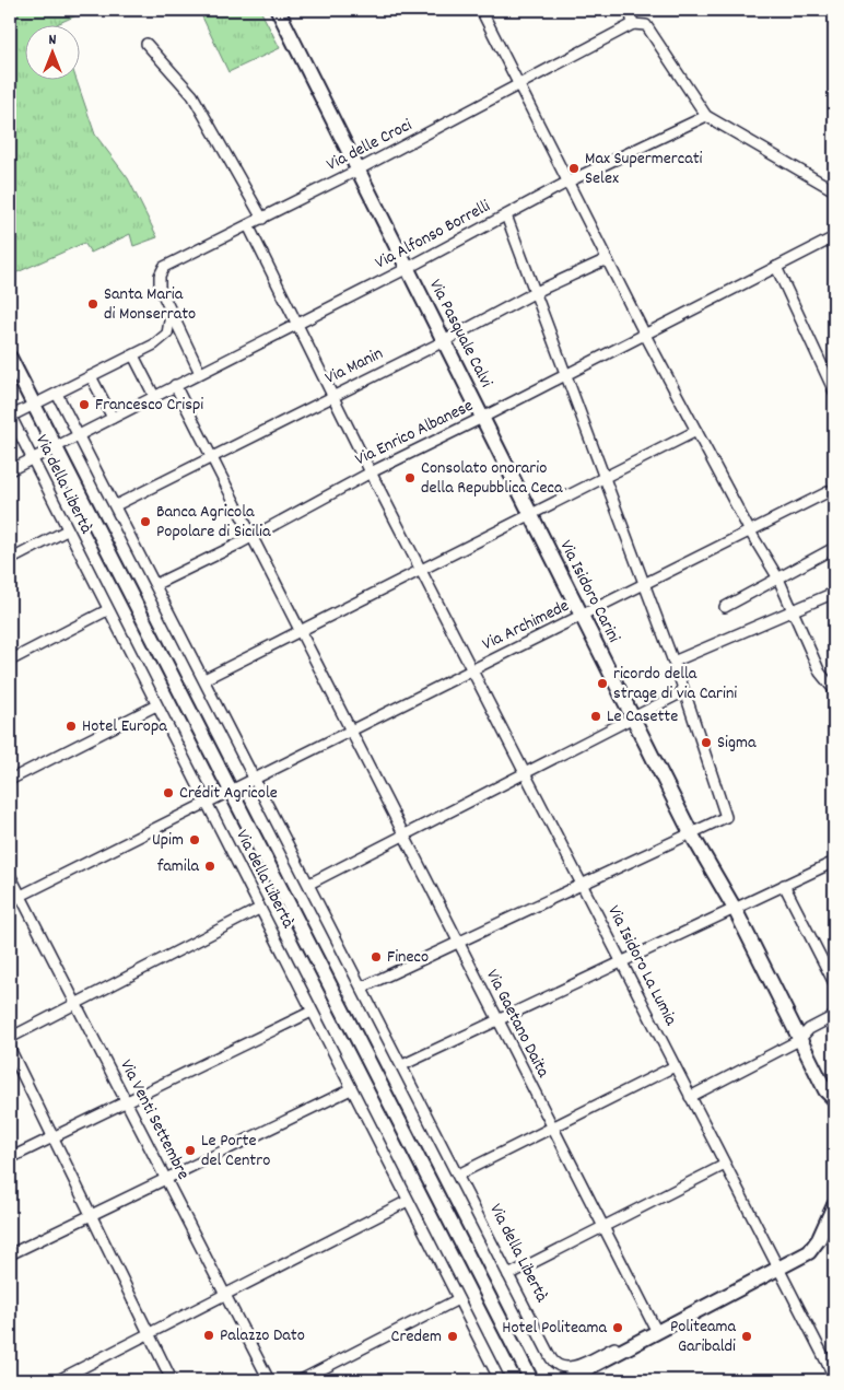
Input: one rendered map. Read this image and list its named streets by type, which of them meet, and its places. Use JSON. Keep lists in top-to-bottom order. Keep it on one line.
{"streets":{"street":["Via delle Croci","Via Alfonso Borrelli","Via Pasquale Calvi","Via Manin","Via Enrico Albanese","Via della Libertà","Via Isidoro Carini","Via Archimede","Via Isidoro La Lumia","Via Gaetano Daita","Via Venti Settembre"]},"crossings":[["Via delle Croci","Via Pasquale Calvi"],["Via delle Croci","Via Isidoro La Lumia"],["Via Alfonso Borrelli","Via Pasquale Calvi"],["Via Alfonso Borrelli","Via della Libertà"],["Via Alfonso Borrelli","Via Isidoro La Lumia"],["Via Alfonso Borrelli","Via Gaetano Daita"],["Via Pasquale Calvi","Via Manin"],["Via Pasquale Calvi","Via Enrico Albanese"],["Via Pasquale Calvi","Via Isidoro Carini"],["Via Manin","Via della Libertà"],["Via Manin","Via Isidoro La Lumia"],["Via Manin","Via Gaetano Daita"],["Via Enrico Albanese","Via della Libertà"],["Via Enrico Albanese","Via Isidoro La Lumia"],["Via Enrico Albanese","Via Gaetano Daita"],["Via della Libertà","Via Archimede"],["Via Isidoro Carini","Via Archimede"],["Via Archimede","Via Isidoro La Lumia"],["Via Archimede","Via Gaetano Daita"],["Via Archimede","Via Venti Settembre"]],"places":["Max Supermercati Selex","Santa Maria di Monserrato","Francesco Crispi","Consolato onorario della Repubblica Ceca","Banca Agricola Popolare di Sicilia","ricordo della strage di via Carini","Le Casette","Hotel Europa","Sigma","Crédit Agricole","Upim","famila","Fineco","Le Porte del Centro","Hotel Politeama","Palazzo Dato","Credem","Politeama Garibaldi"],"north":"top"}
